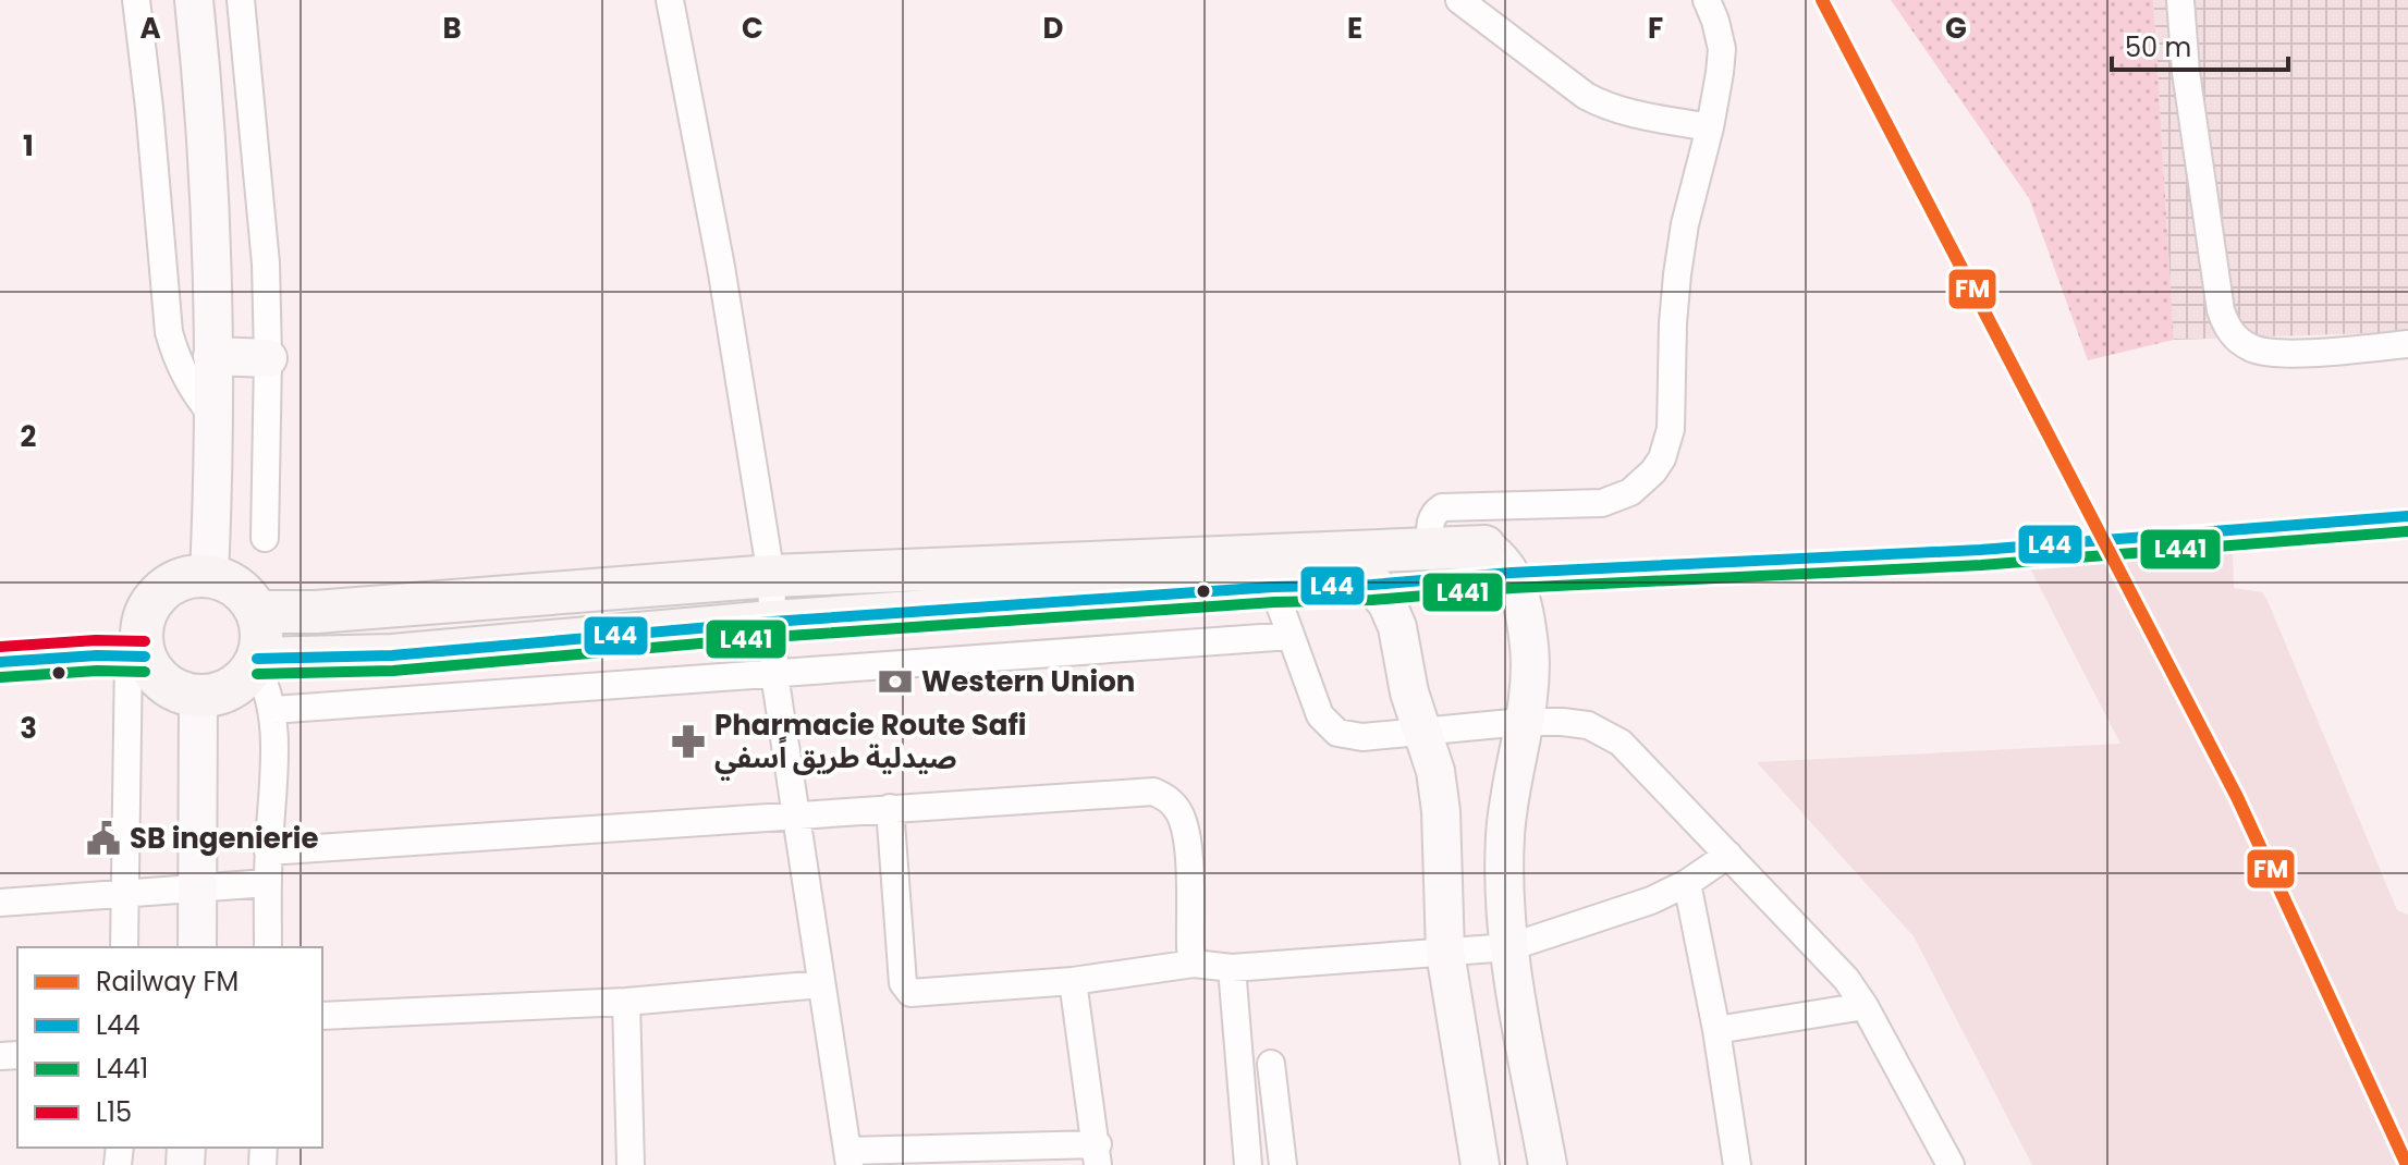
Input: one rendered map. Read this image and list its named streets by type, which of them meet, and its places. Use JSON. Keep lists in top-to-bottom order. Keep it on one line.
{"places":{"bank":["Western Union"],"pharmacy":["Pharmacie Route Safi صيدلية طريق اًسفي"],"public building":["SB ingenierie"]},"lines":["rail line FM","transit line L44","transit line L441","transit line L15"],"legend":["Railway FM","L44","L441","L15"],"scale_bar":"50 m","grid":{"columns":["A","B","C","D","E","F","G"],"rows":["1","2","3"]}}
